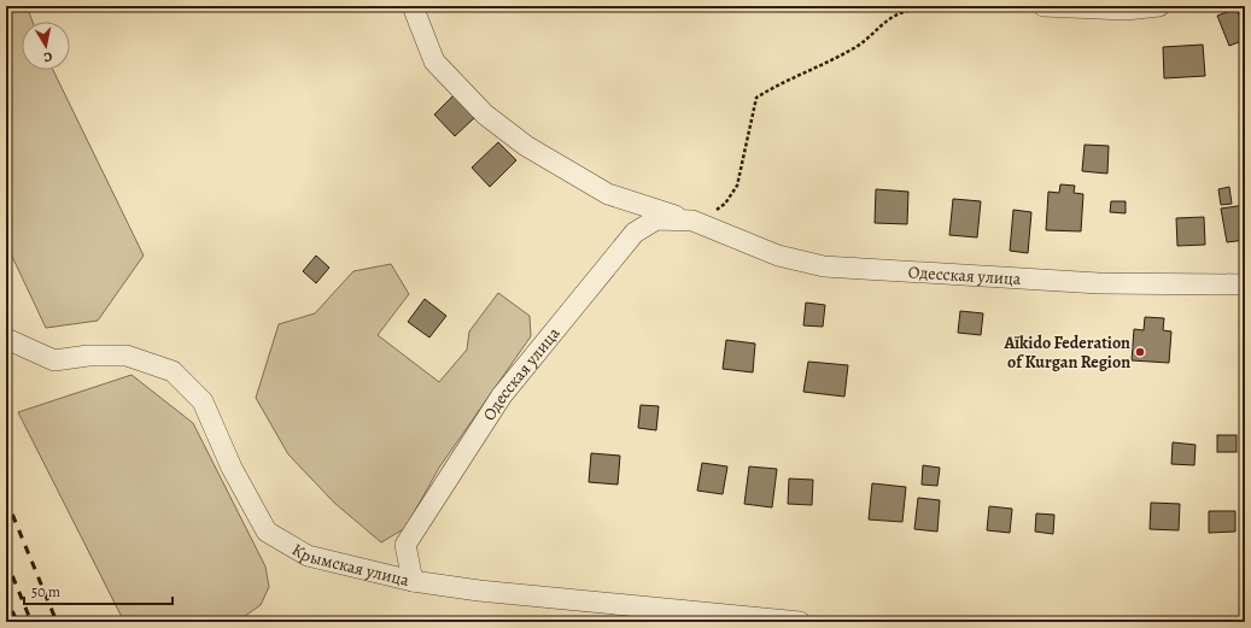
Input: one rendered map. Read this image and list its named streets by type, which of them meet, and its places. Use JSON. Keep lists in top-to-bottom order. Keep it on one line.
{"streets":{"street":["Одесская улица","Крымская улица"]},"crossings":[["Одесская улица","Крымская улица"]],"places":["Aïkido Federation of Kurgan Region"],"scale_bar":"50 m","north":"bottom"}
